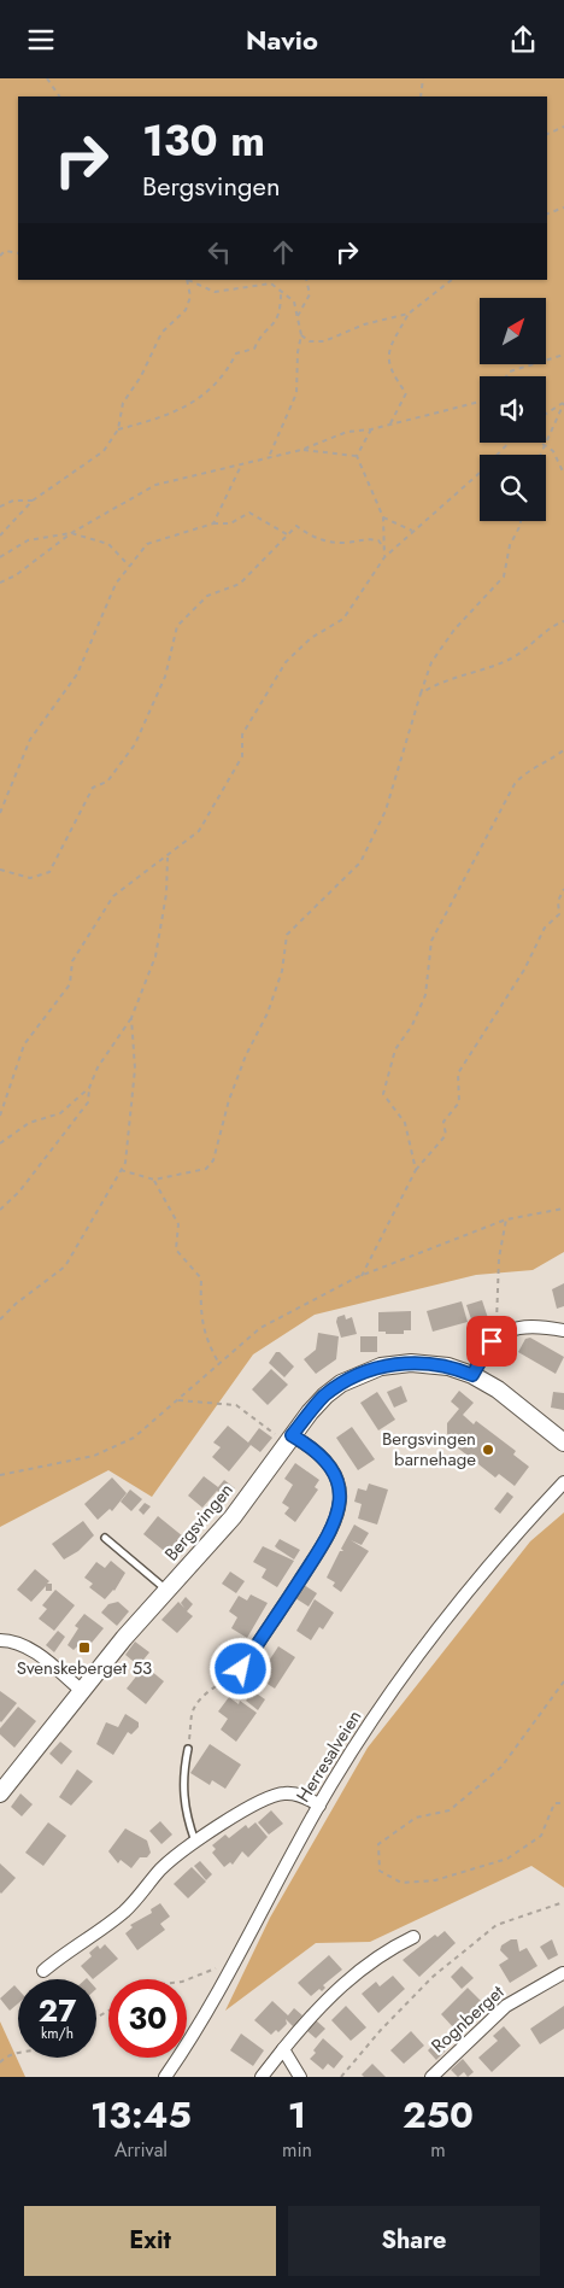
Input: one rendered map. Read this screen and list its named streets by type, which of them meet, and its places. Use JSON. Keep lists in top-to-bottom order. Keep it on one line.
{"streets":{"street":["Bergsvingen","Herresalveien","Rognberget"]},"places":{"other":["Bergsvingen barnehage"],"transit":["Svenskeberget 53"]},"north":"top right","page":{"header":"Navio","turn":["130 m","Bergsvingen"],"speed":"27 km/h","limit":"30","eta":["13:45","Arrival","1","min","250","m"],"buttons":["Exit","Share"]}}
